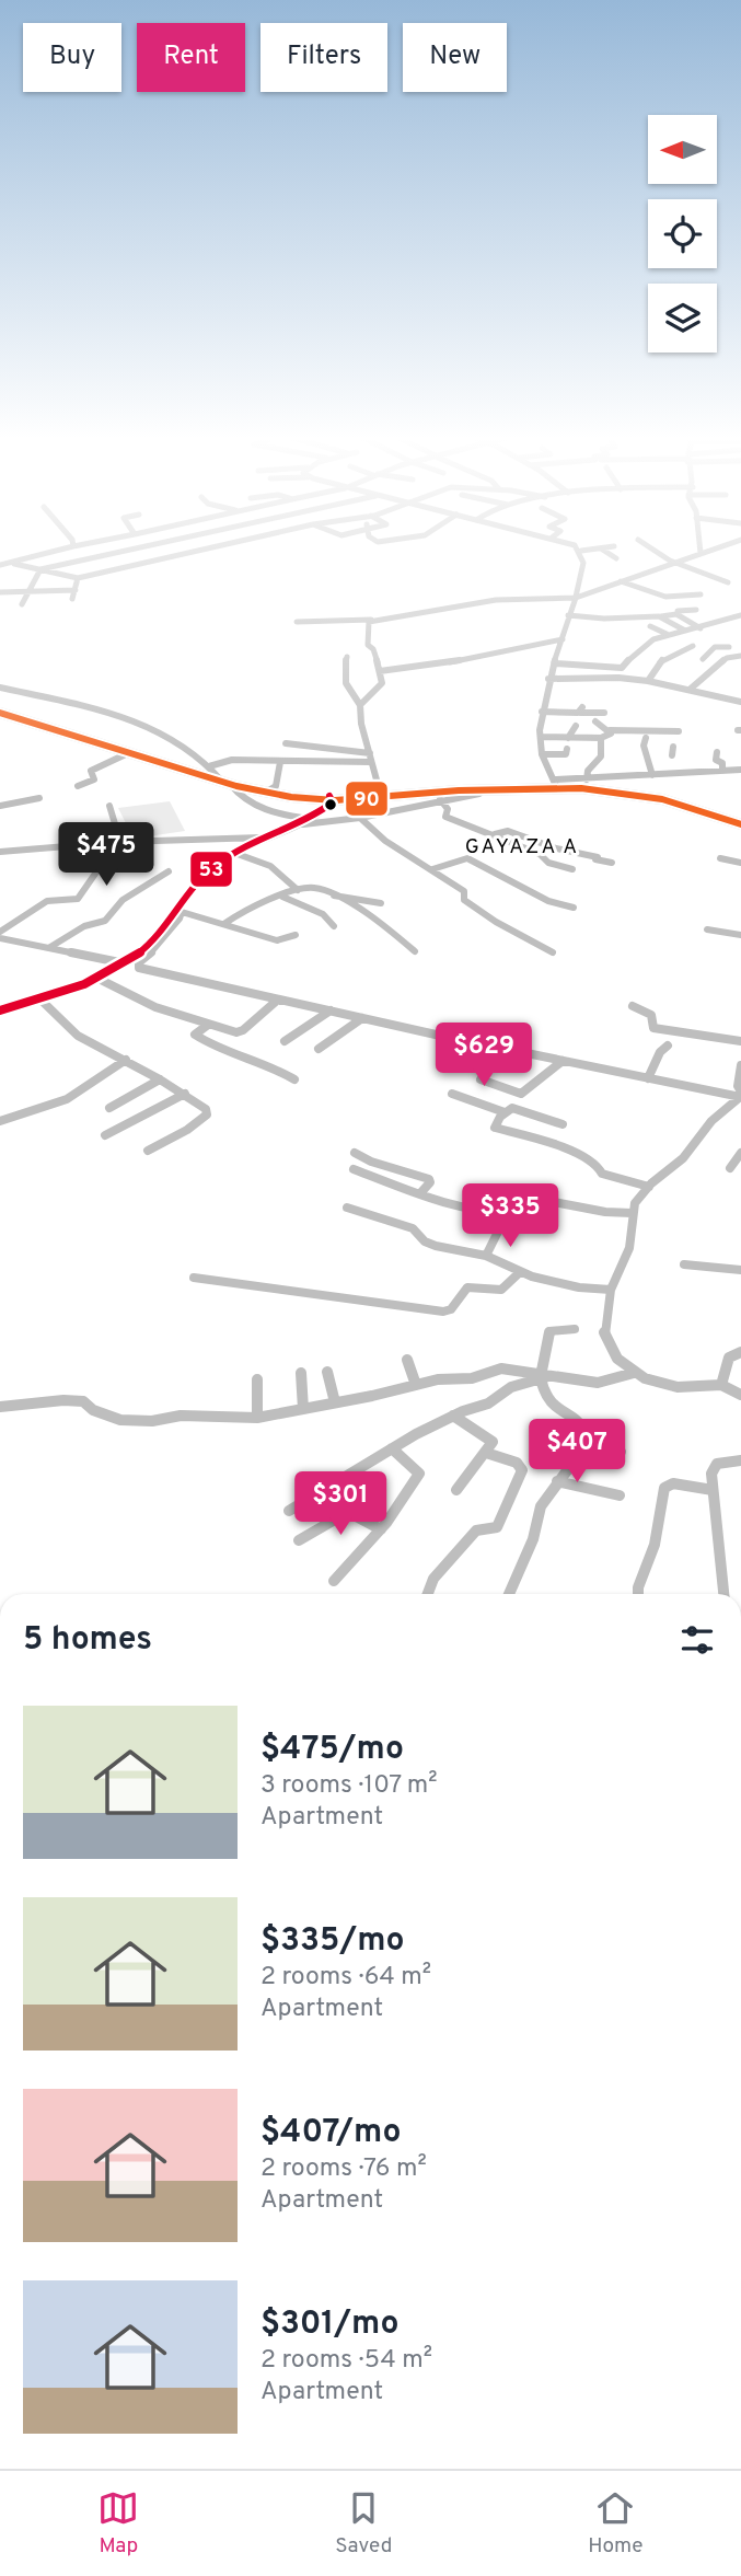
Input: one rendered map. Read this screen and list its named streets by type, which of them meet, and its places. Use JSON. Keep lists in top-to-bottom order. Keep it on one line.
{"districts":["GAYAZA A"],"lines":["transit line 90","transit line 53"],"north":"left","page":{"chip":["Buy","Rent","Filters","New"],"price":["$475","$629","$335","$407","$301"],"heading":"5 homes","list":[{"name":"$475/mo","note":"3 rooms · 107 m² · Apartment"},{"name":"$335/mo","note":"2 rooms · 64 m² · Apartment"},{"name":"$407/mo","note":"2 rooms · 76 m² · Apartment"},{"name":"$301/mo","note":"2 rooms · 54 m² · Apartment"}],"tabs":["Map","Saved","Home"]}}
